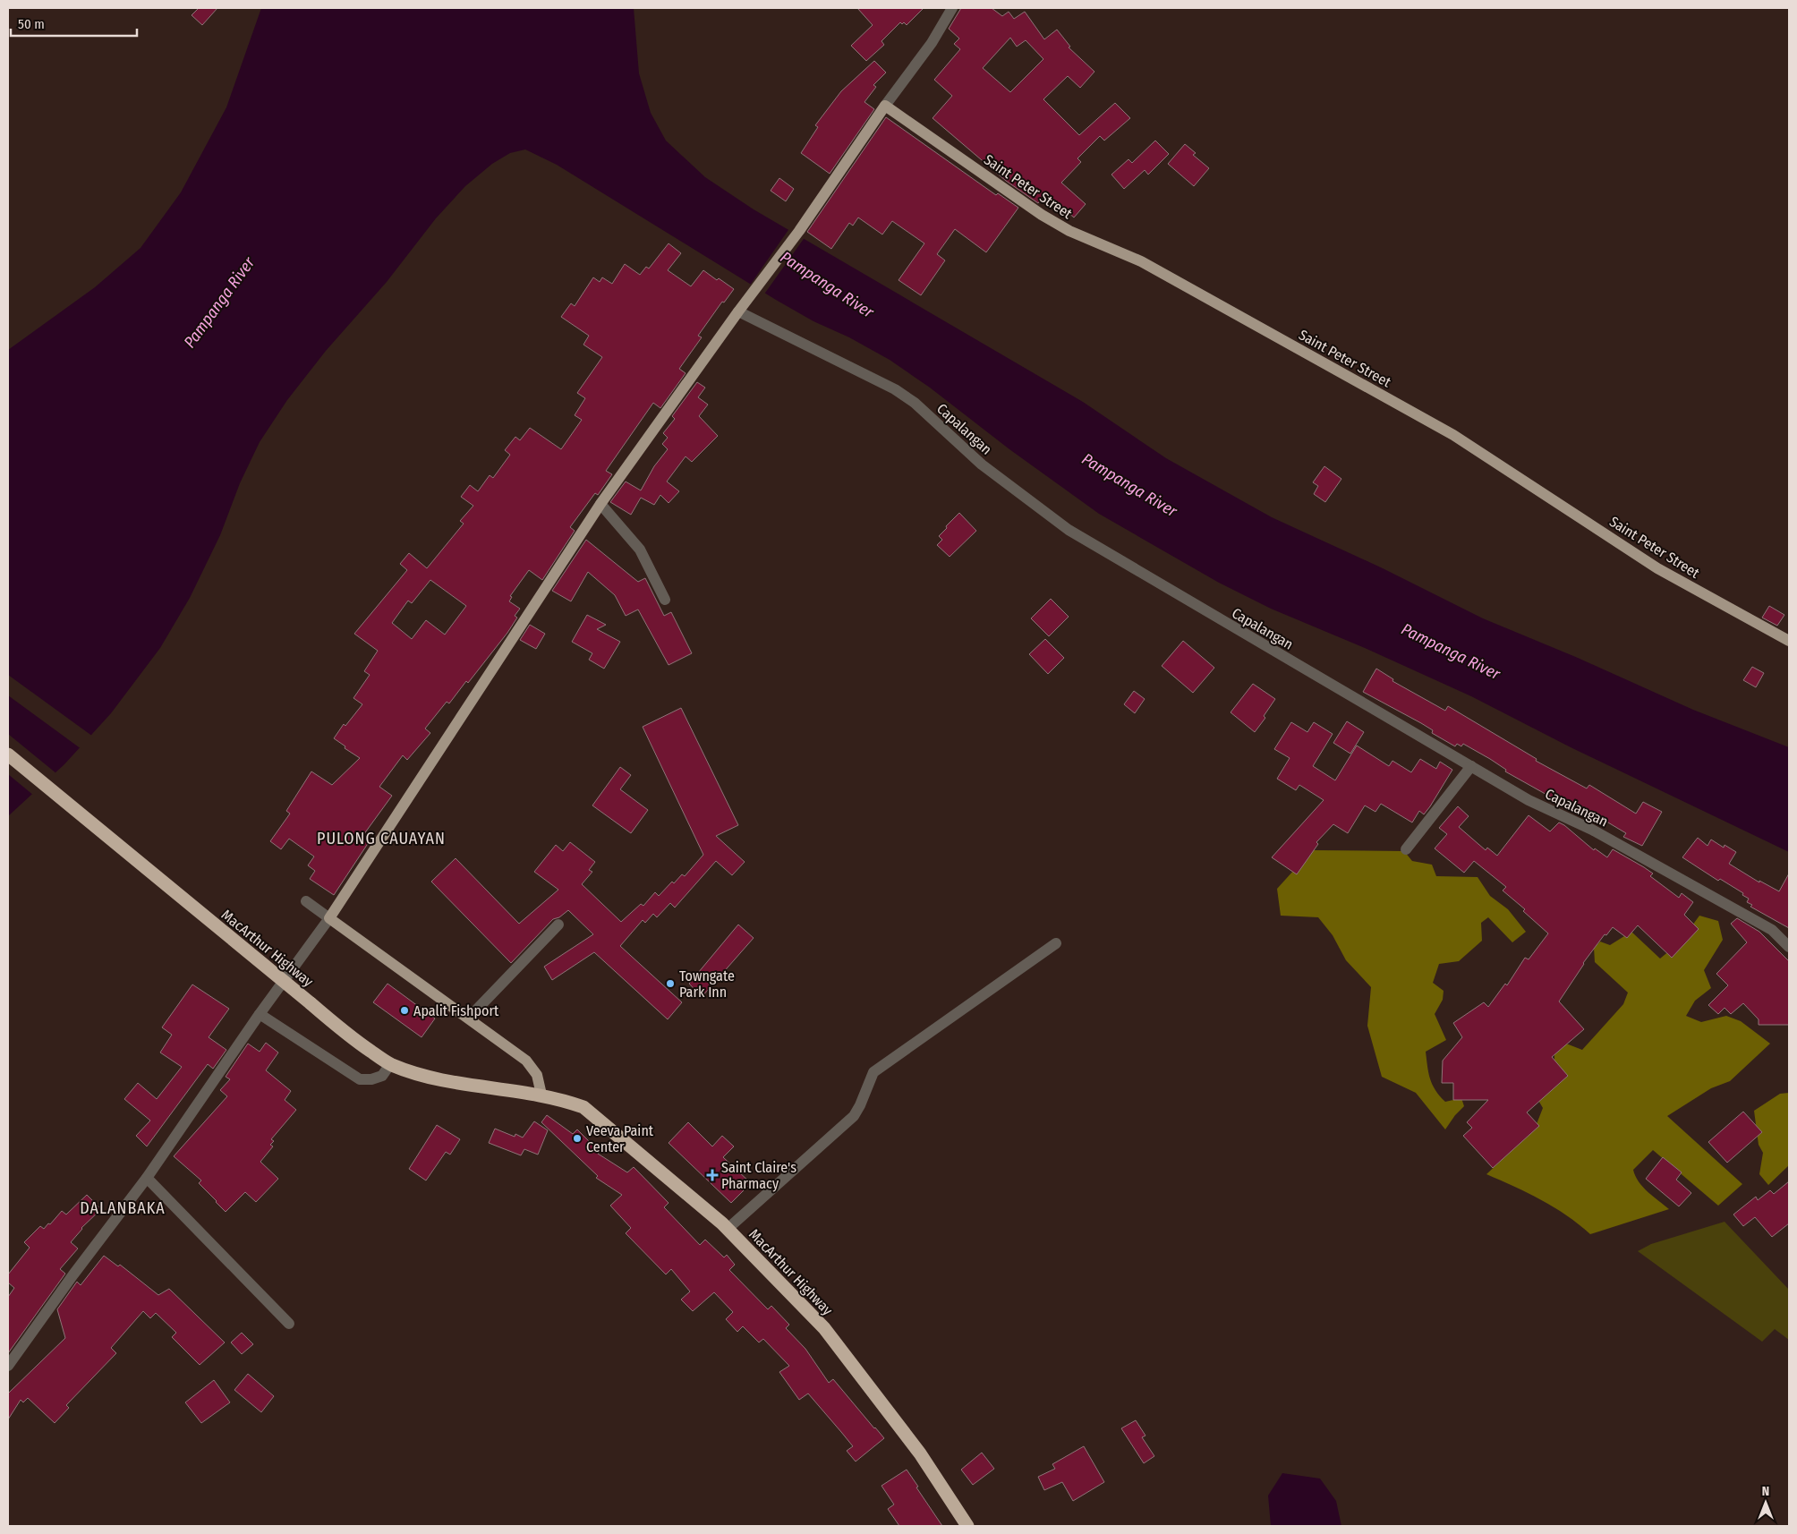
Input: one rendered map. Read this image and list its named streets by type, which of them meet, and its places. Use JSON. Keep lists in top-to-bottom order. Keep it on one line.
{"streets":{"highway":["MacArthur Highway"],"main road":["Saint Peter Street"],"street":["Capalangan"]},"districts":["PULONG CAUAYAN","DALANBAKA"],"water":["Pampanga River"],"places":{"other":["Towngate Park Inn","Apalit Fishport","Veeva Paint Center"],"health":["Saint Claire's Pharmacy"]},"scale_bar":"50 m","north":"top"}
